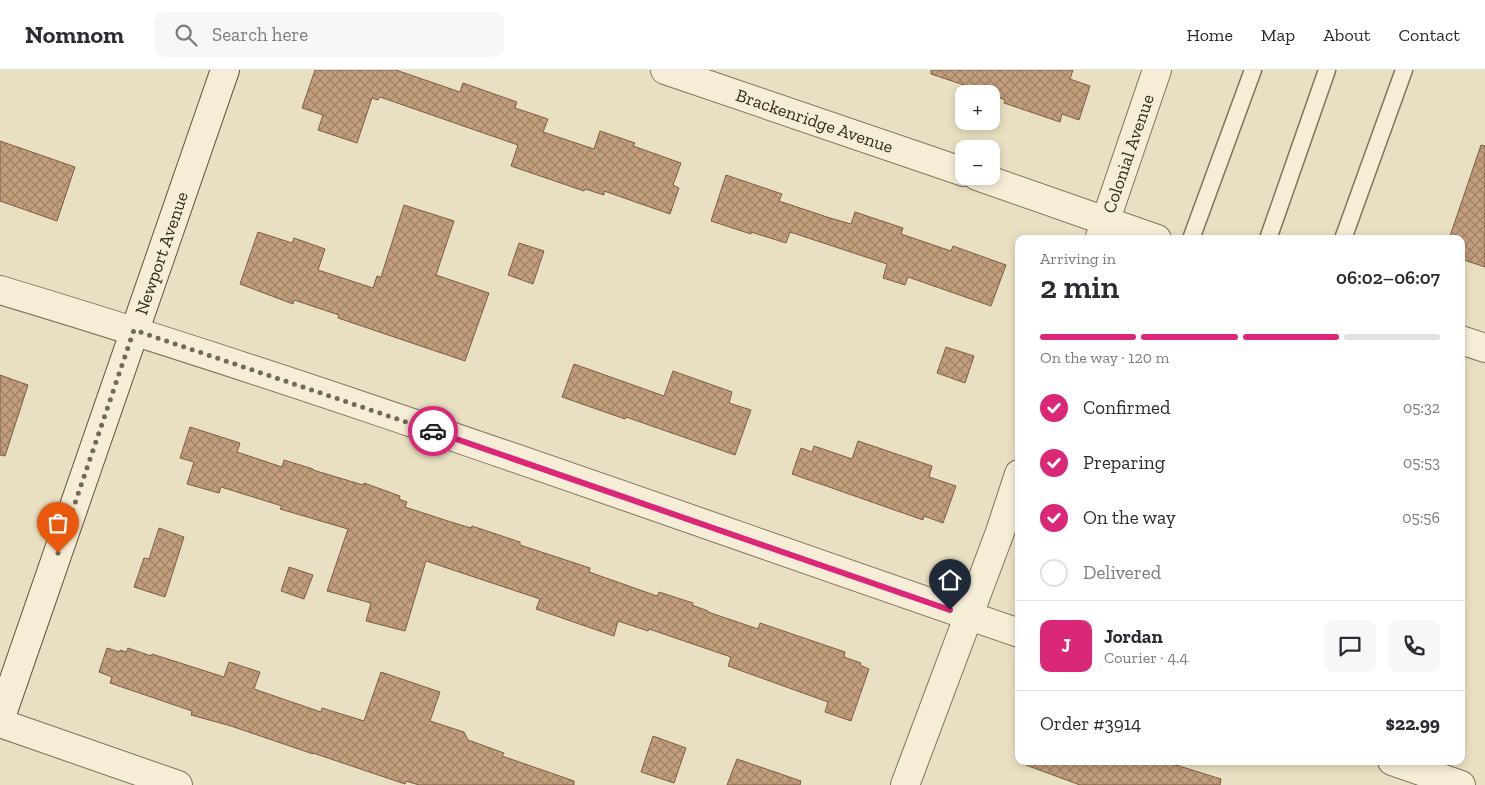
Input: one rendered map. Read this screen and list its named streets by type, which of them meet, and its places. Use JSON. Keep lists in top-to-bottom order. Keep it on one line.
{"streets":{"street":["Brackenridge Avenue","Colonial Avenue","Newport Avenue"]},"page":{"header":"Nomnom","search":"Search here","nav":["Home","Map","About","Contact"],"map_buttons":["+","−"],"heading":["2 min","Arriving in","06:02–06:07"],"panel":["Jordan","Courier · 4.4","Order #3914","$22.99"],"bar":"On the way · 120 m","list":[["Confirmed","05:32"],["Preparing","05:53"],["On the way","05:56"],"Delivered"],"round":"J"}}
